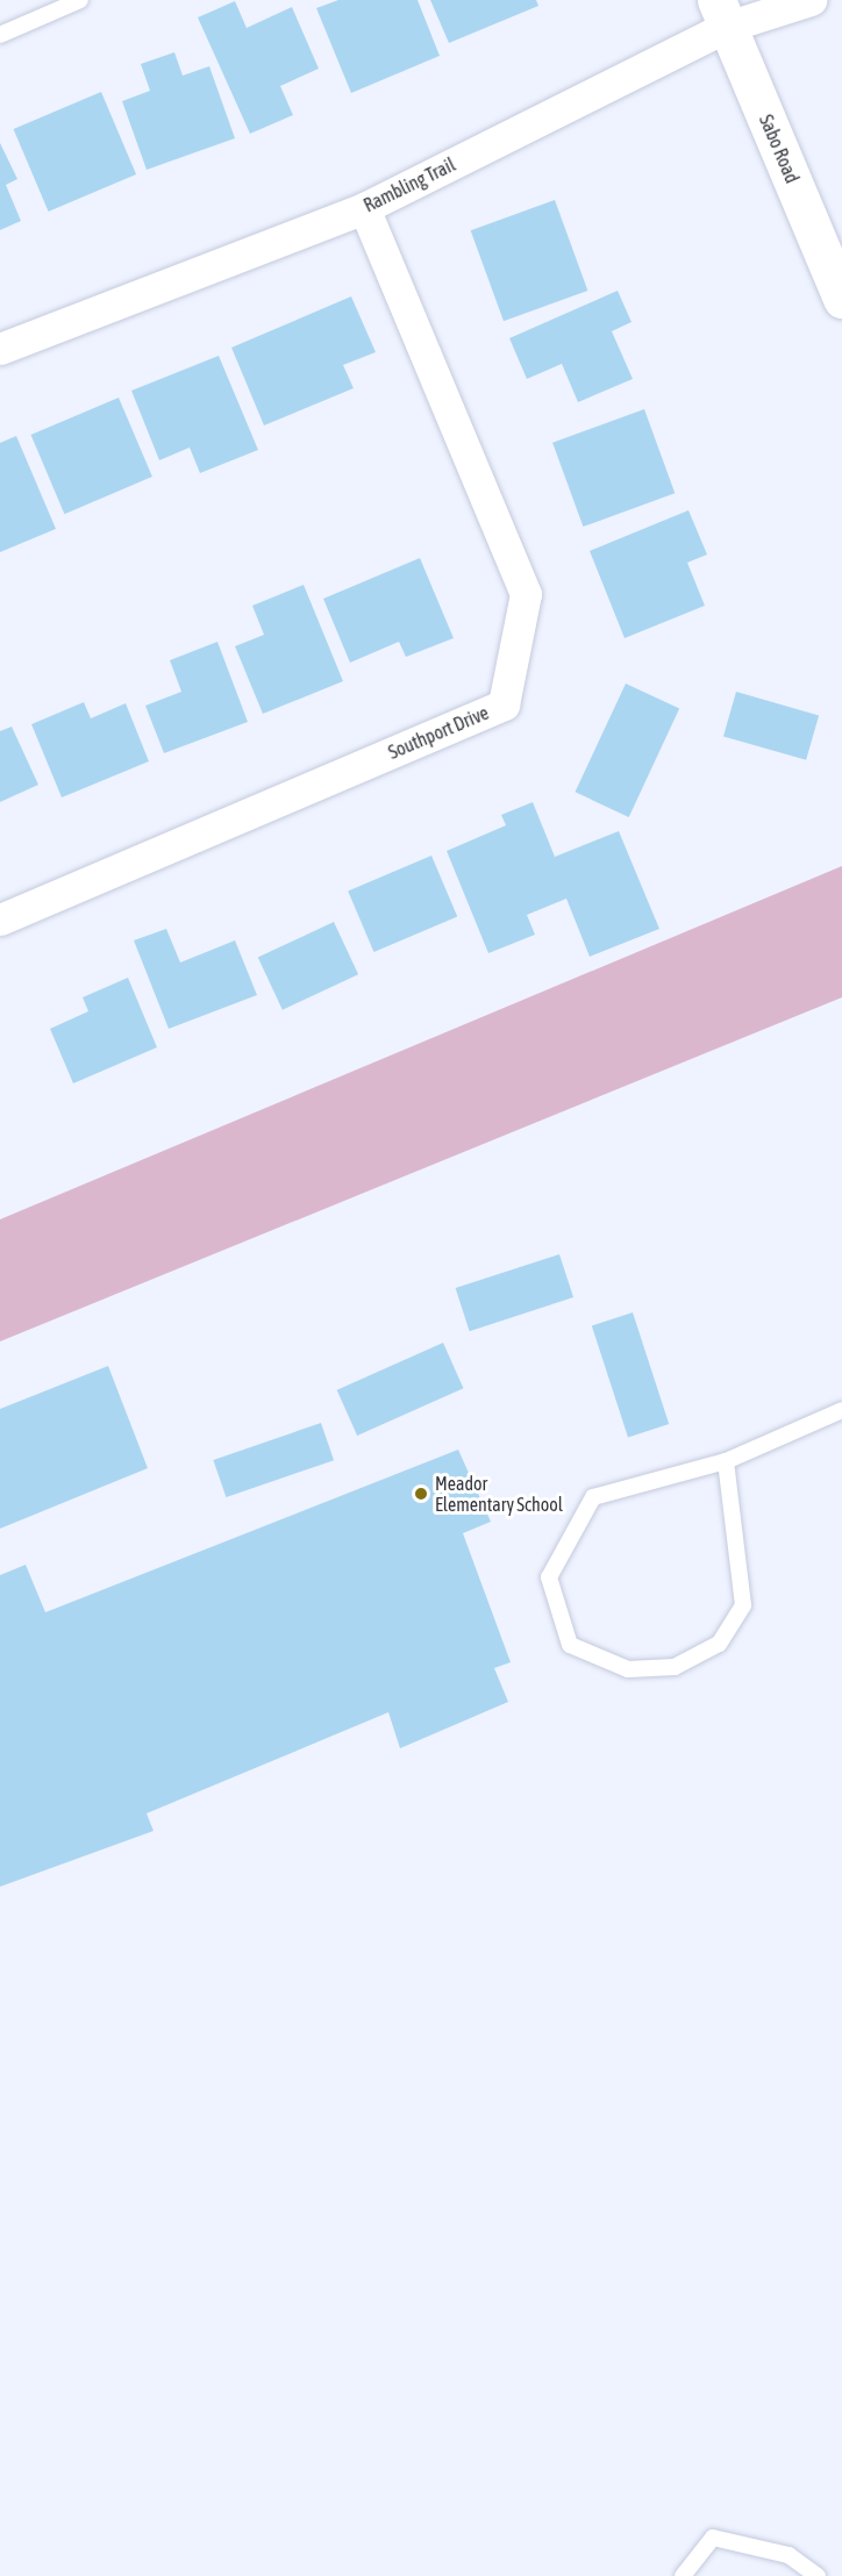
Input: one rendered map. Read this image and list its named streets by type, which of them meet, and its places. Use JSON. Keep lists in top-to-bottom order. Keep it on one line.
{"streets":{"street":["Sabo Road","Rambling Trail","Southport Drive"]},"crossings":[["Sabo Road","Rambling Trail"],["Rambling Trail","Southport Drive"]],"places":["Meador Elementary School"]}
